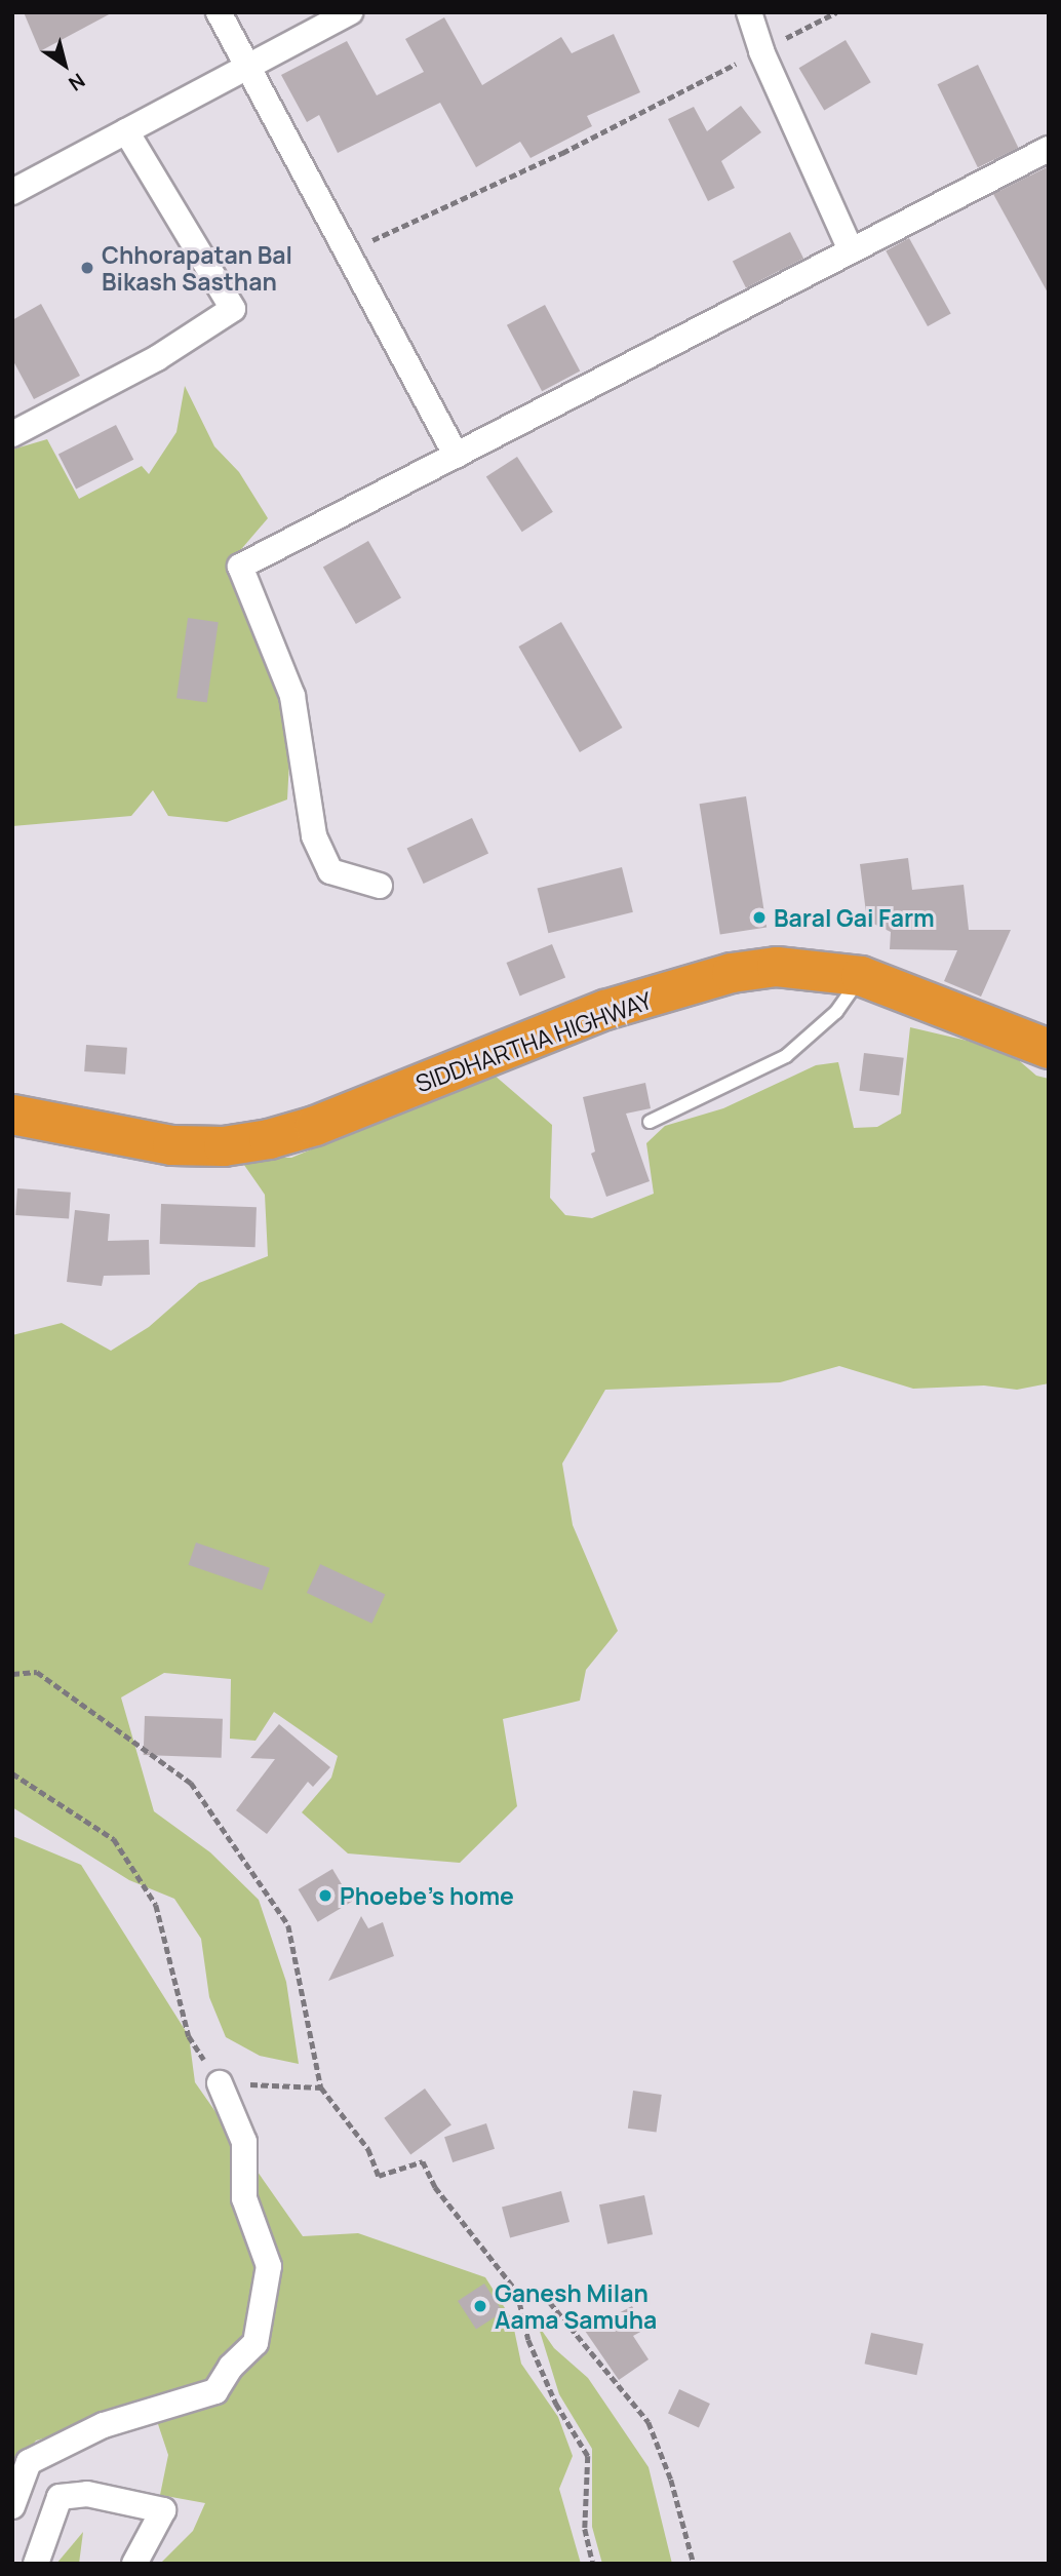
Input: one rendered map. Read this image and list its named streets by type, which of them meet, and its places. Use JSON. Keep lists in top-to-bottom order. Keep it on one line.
{"streets":{"highway":["SIDDHARTHA HIGHWAY"]},"places":["Chhorapatan Bal Bikash Sasthan","Baral Gai Farm","Phoebe's home","Ganesh Milan Aama Samuha"],"north":"bottom right"}
